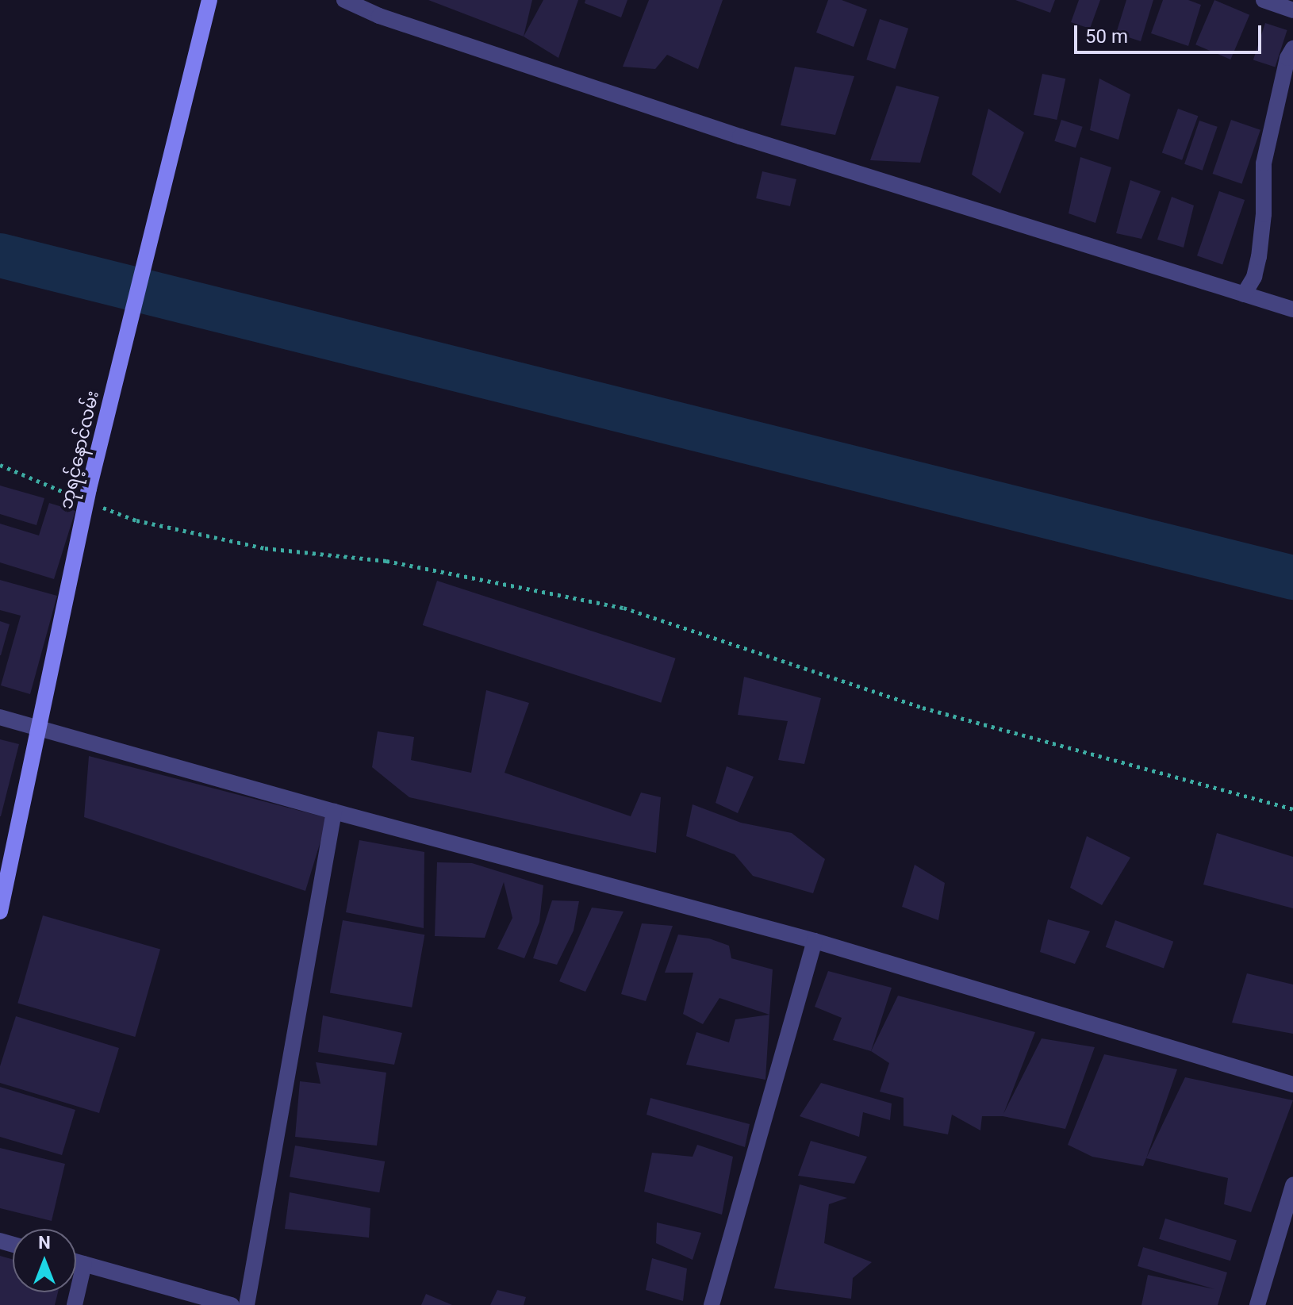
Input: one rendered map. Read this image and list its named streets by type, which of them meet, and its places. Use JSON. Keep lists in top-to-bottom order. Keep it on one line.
{"streets":{"street":["ဘုရင့်နောင်လမ်း"]},"scale_bar":"50 m","north":"top"}
